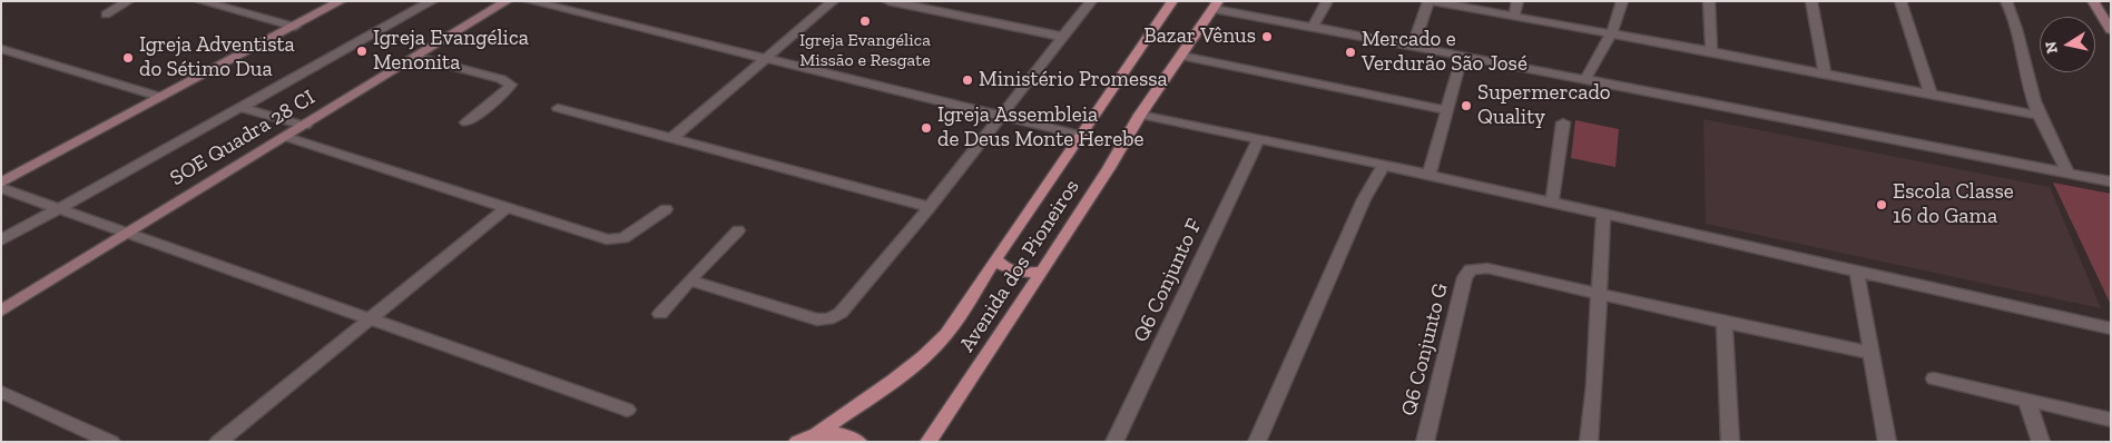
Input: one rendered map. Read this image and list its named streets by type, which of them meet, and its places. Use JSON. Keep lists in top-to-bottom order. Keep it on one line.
{"streets":{"main road":["Avenida dos Pioneiros"],"street":["SOE Quadra 28 CI","Q6 Conjunto F","Q6 Conjunto G"]},"places":["Igreja Evangélica Missão e Resgate","Bazar Vênus","Igreja Evangélica Menonita","Mercado e Verdurão São José","Igreja Adventista do Sétimo Dua","Ministério Promessa","Supermercado Quality","Igreja Assembleia de Deus Monte Herebe","Escola Classe 16 do Gama"],"north":"left"}
